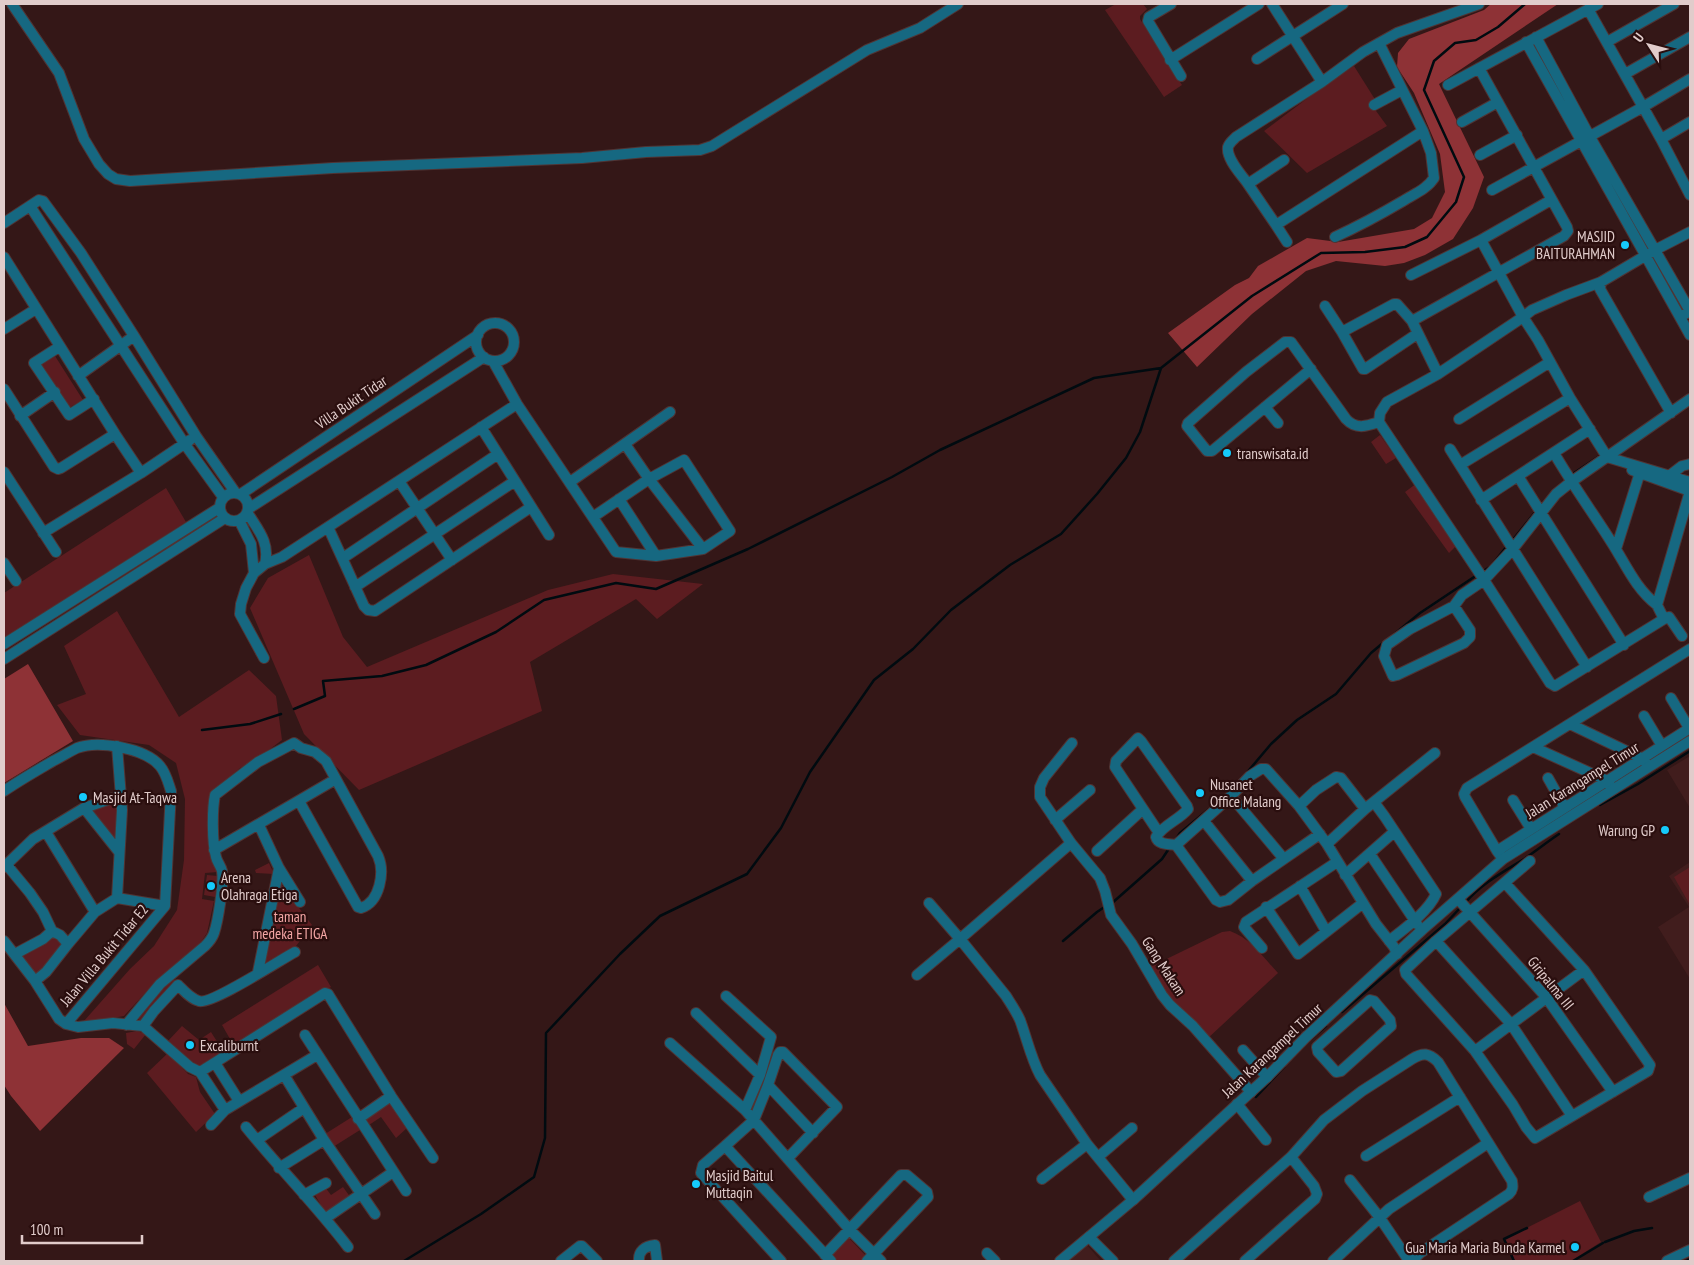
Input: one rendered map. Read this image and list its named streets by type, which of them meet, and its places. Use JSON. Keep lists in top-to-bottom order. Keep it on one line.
{"streets":{"street":["Villa Bukit Tidar","Jalan Karangampel Timur","Jalan Villa Bukit Tidar E2","Gang Makam","Giripalma III"]},"crossings":[["Jalan Karangampel Timur","Gang Makam"],["Jalan Karangampel Timur","Giripalma III"]],"parks":["taman medeka ETIGA"],"places":["MASJID BAITURAHMAN","transwisata.id","Nusanet Office Malang","Masjid At-Taqwa","Warung GP","Arena Olahraga Etiga","Excaliburnt","Masjid Baitul Muttaqin","Gua Maria Maria Bunda Karmel"],"scale_bar":"100 m","north":"top left"}
